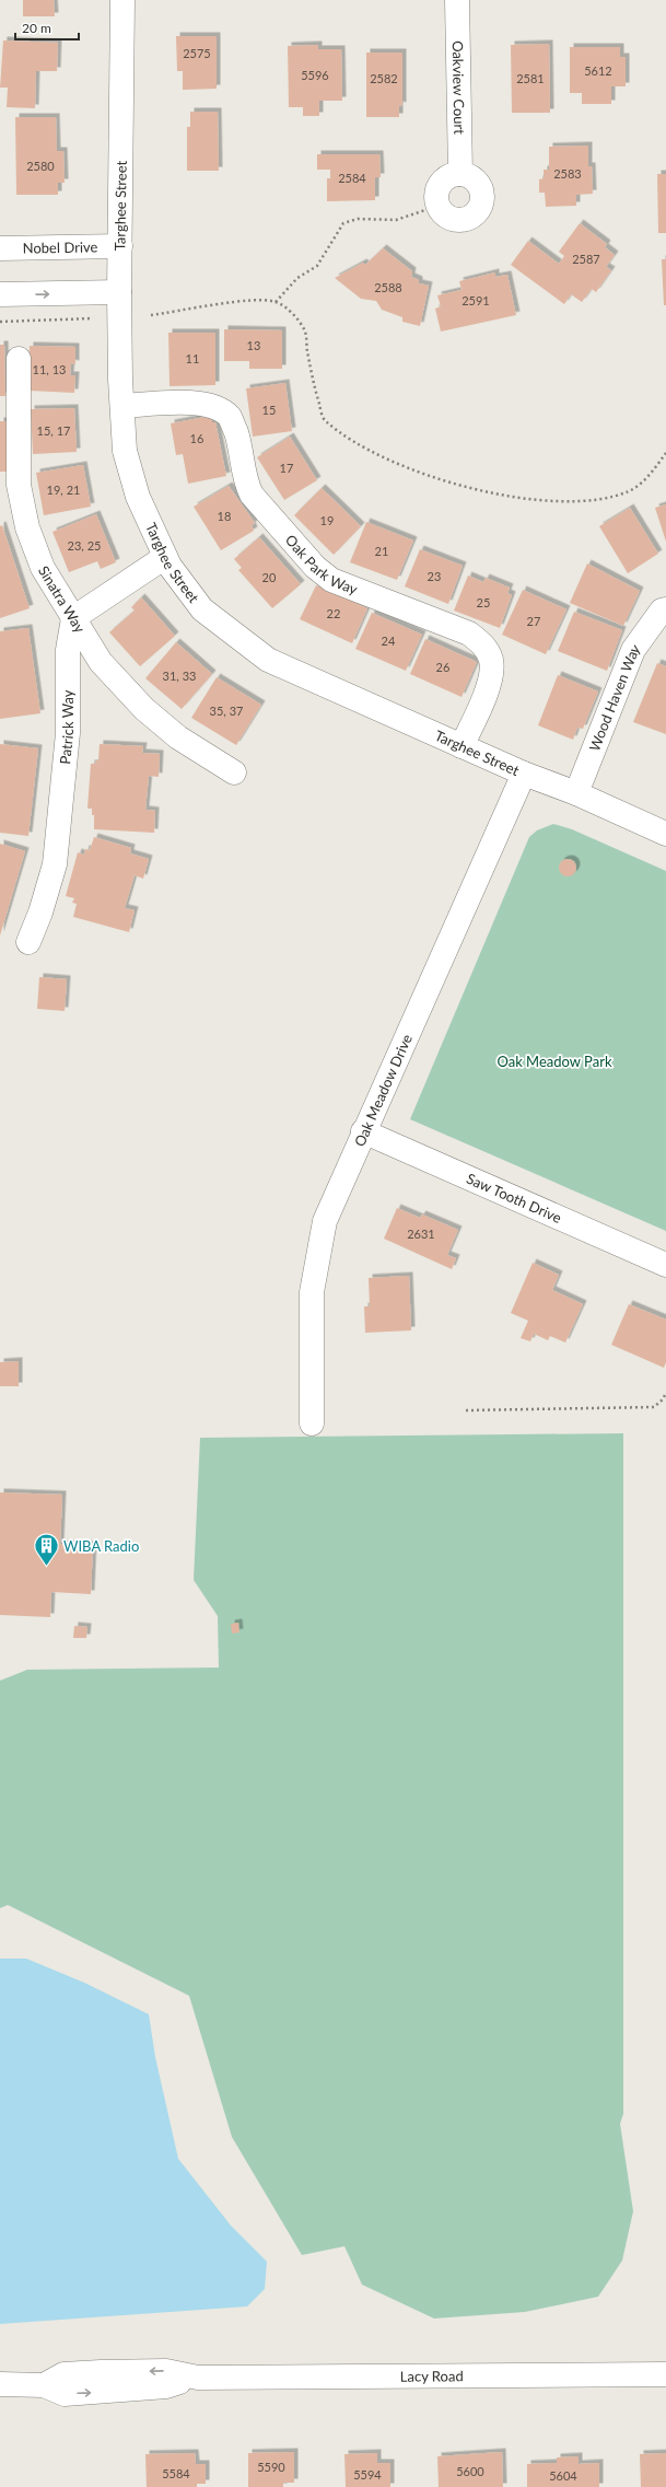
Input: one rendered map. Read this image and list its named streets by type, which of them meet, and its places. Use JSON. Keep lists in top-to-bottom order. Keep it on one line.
{"streets":{"street":["Oakview Court","Targhee Street","Nobel Drive","Oak Park Way","Sinatra Way","Wood Haven Way","Patrick Way","Oak Meadow Drive","Saw Tooth Drive","Lacy Road"]},"crossings":[["Targhee Street","Nobel Drive"],["Targhee Street","Oak Park Way"],["Targhee Street","Wood Haven Way"],["Targhee Street","Oak Meadow Drive"],["Sinatra Way","Patrick Way"],["Oak Meadow Drive","Saw Tooth Drive"]],"parks":["Oak Meadow Park"],"places":{"building":["WIBA Radio"]},"house_numbers":["2575","5612","5596","2582","2581","2580","2583","2584","2587","2588","2591","13","11","11, 13","15","15, 17","16","17","19, 21","18","19","23, 25","21","23","20","25","22","27","24","26","31, 33","35, 37","2631","5590","5600","5584","5594","5604"],"scale_bar":"20 m"}
